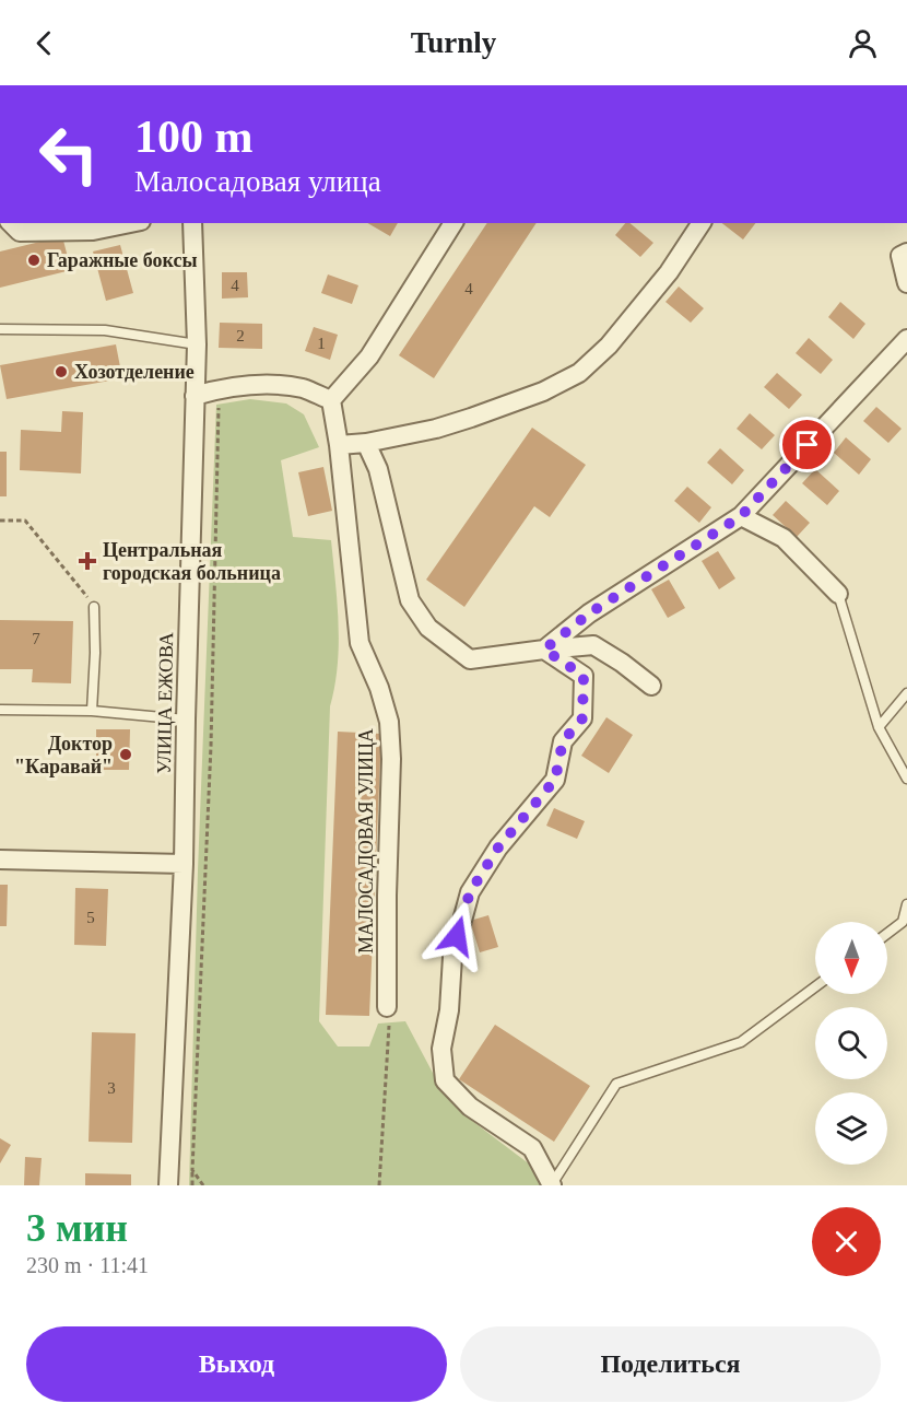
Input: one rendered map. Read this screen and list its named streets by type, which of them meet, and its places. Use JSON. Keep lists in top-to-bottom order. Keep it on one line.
{"streets":{"street":["УЛИЦА ЕЖОВА","МАЛОСАДОВАЯ УЛИЦА"]},"places":{"other":["Гаражные боксы","Хозотделение","Доктор \"Каравай\""],"health":["Центральная городская больница"]},"house_numbers":["4","4","2","1","7","5","3"],"north":"bottom","page":{"header":"Turnly","turn":["100 m","Малосадовая улица"],"heading":["3 мин","230 m · 11:41"],"buttons":["Выход","Поделиться"]}}
